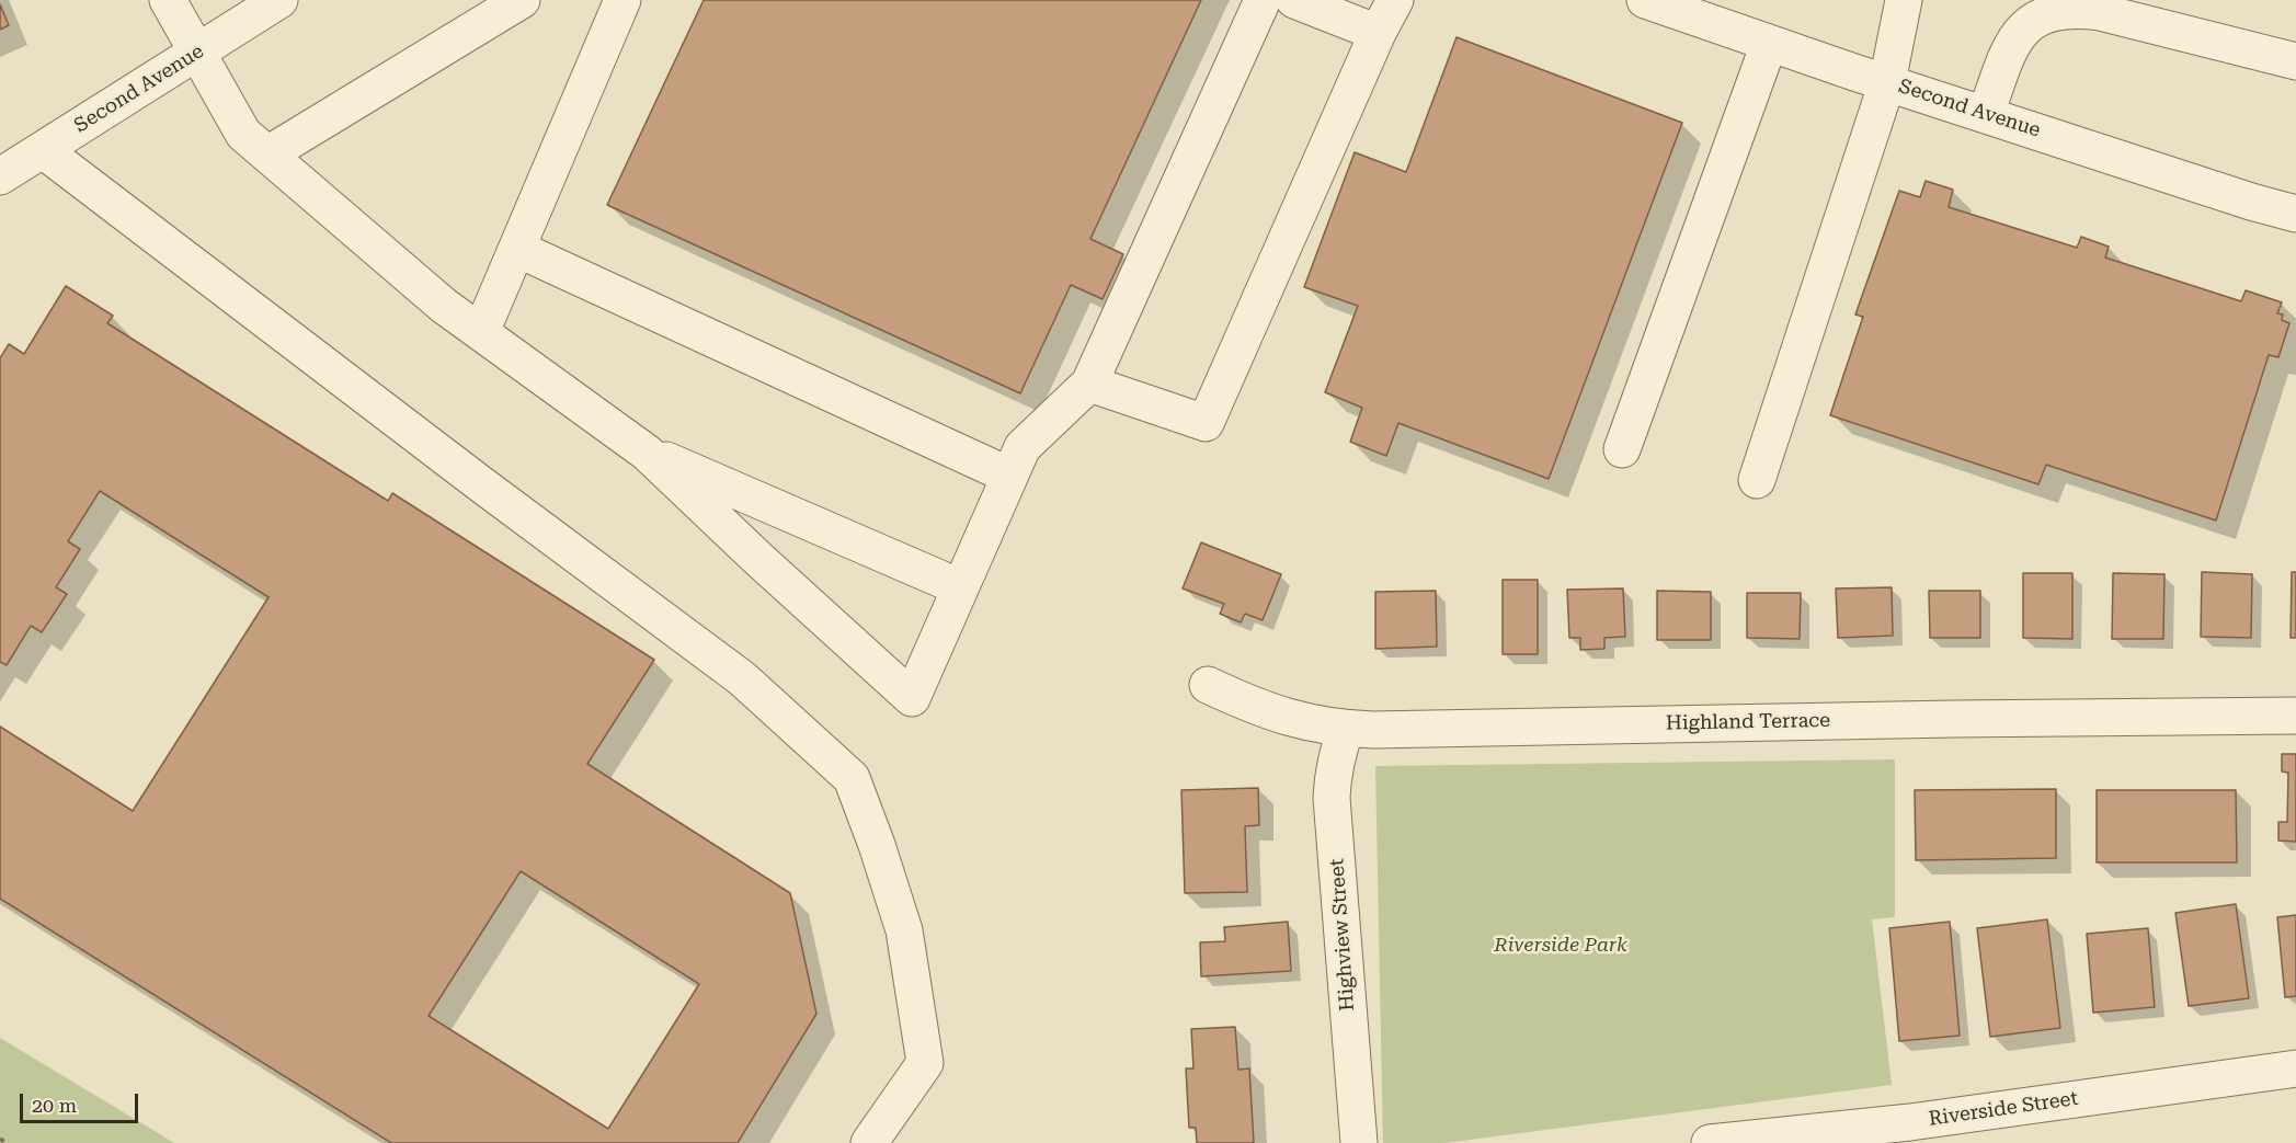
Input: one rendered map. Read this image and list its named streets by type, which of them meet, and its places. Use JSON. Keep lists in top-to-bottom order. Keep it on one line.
{"streets":{"street":["Second Avenue","Highland Terrace","Highview Street","Riverside Street"]},"crossings":[["Highland Terrace","Highview Street"]],"parks":["Riverside Park"],"scale_bar":"20 m"}
